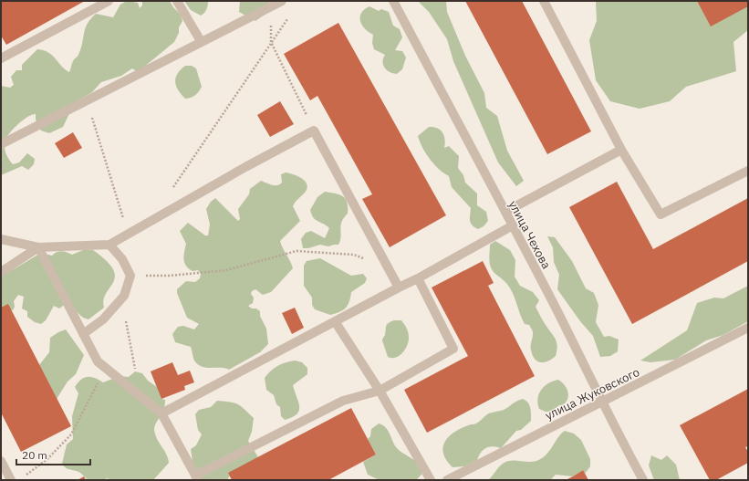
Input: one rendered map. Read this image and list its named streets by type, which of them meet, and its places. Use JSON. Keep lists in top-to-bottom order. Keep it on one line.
{"streets":{"street":["улица Чехова","улица Жуковского"]},"crossings":[["улица Чехова","улица Жуковского"]],"scale_bar":"20 m"}
